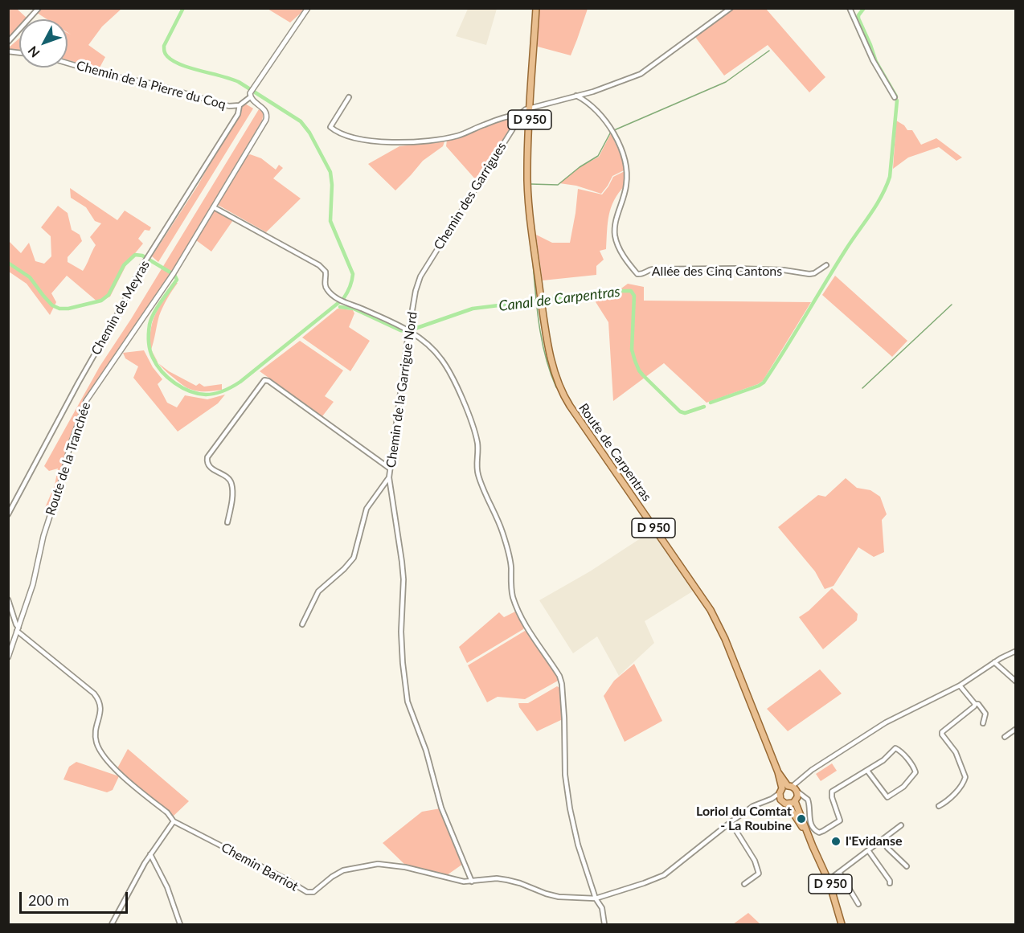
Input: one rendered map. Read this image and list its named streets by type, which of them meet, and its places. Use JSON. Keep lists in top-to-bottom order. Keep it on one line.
{"streets":{"main road":["D 950","Route de Carpentras"],"street":["Chemin de la Pierre du Coq","Chemin des Garrigues","Allée des Cinq Cantons","Chemin de Meyras","Chemin de la Garrigue Nord","Route de la Tranchée","Chemin Barriot"]},"crossings":[["Chemin de la Pierre du Coq","Chemin de Meyras"],["Chemin de la Pierre du Coq","Route de la Tranchée"],["D 950","Route de Carpentras"],["D 950","Chemin Barriot"],["Chemin des Garrigues","Chemin de la Garrigue Nord"],["Chemin de la Garrigue Nord","Chemin Barriot"],["Route de Carpentras","Chemin Barriot"]],"water":["Canal de Carpentras"],"places":["Loriol du Comtat - La Roubine","l'Evidanse"],"scale_bar":"200 m","north":"bottom left"}
